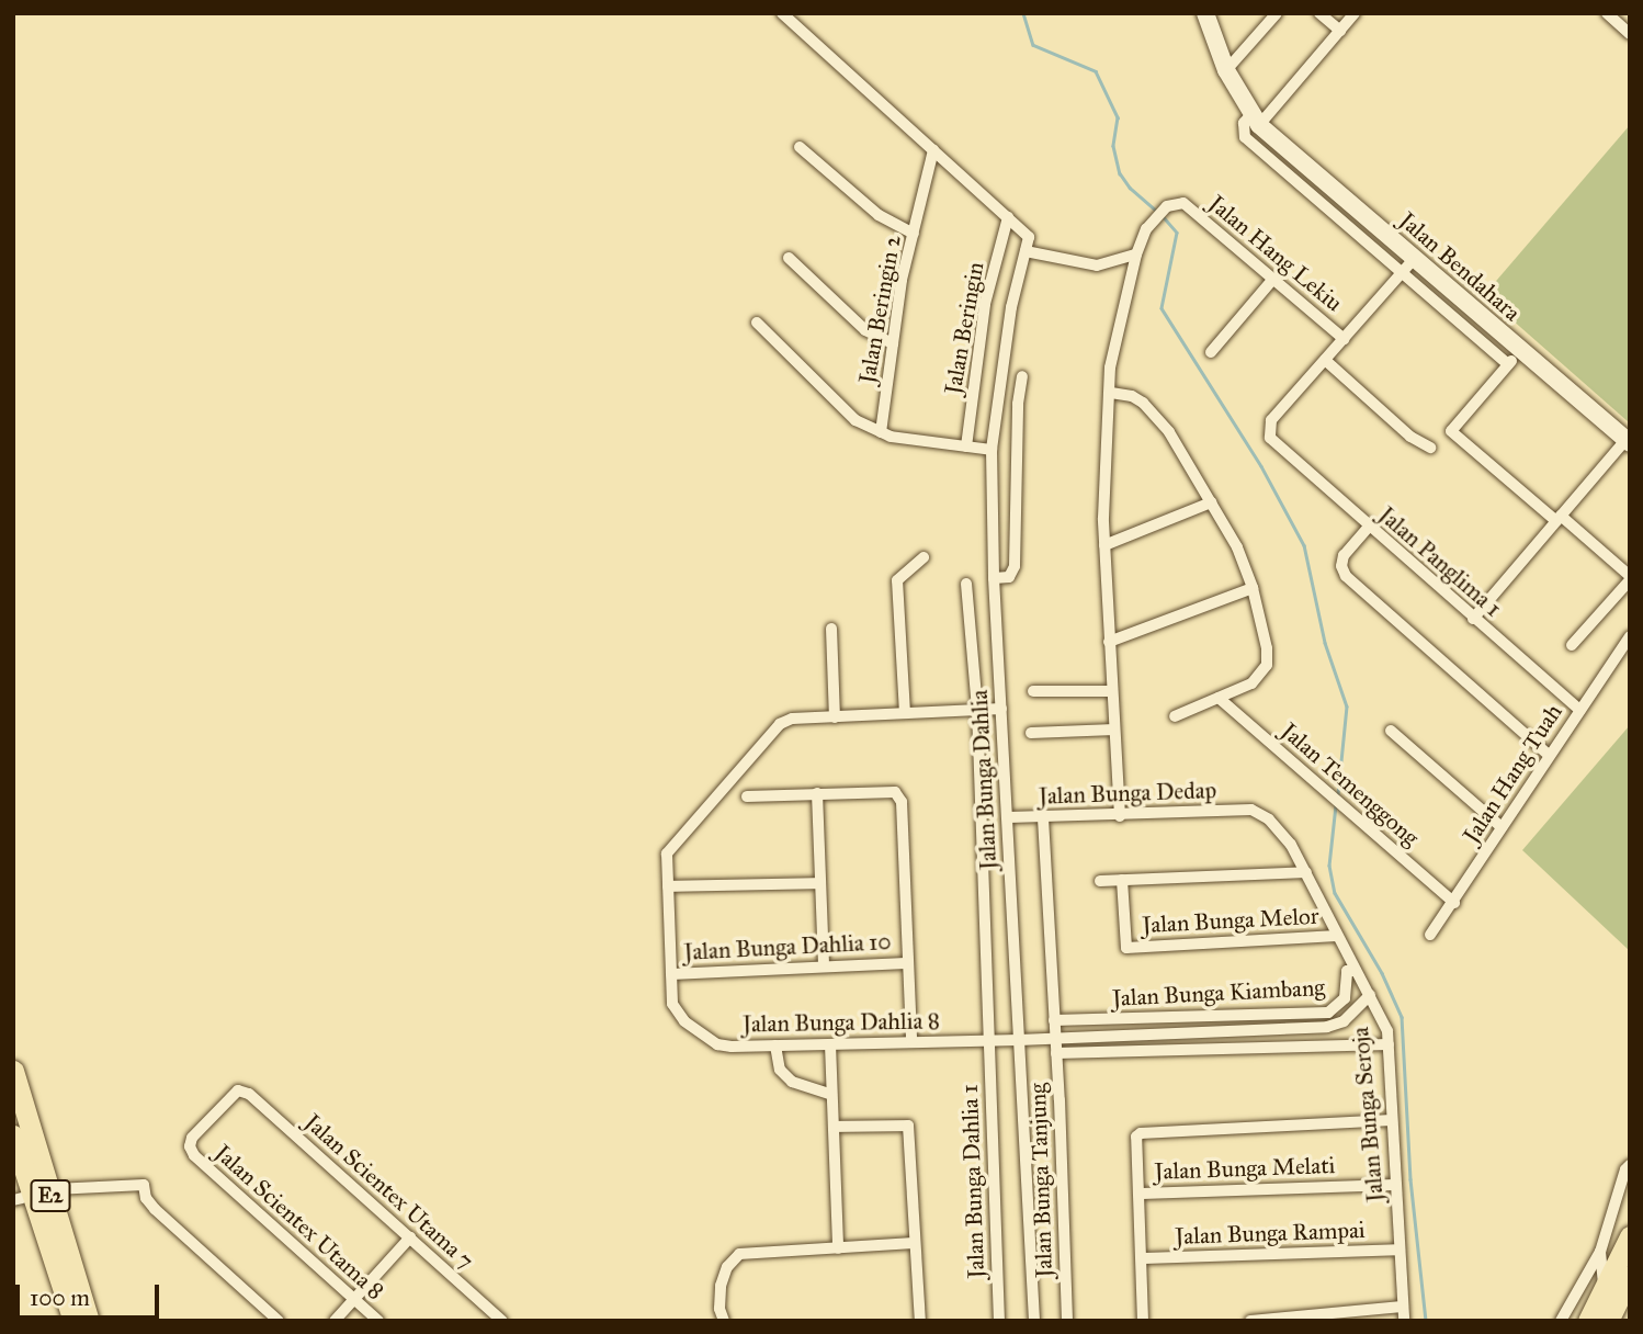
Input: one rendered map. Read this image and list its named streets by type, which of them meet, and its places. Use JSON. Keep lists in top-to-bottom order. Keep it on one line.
{"streets":{"highway":["E2"],"street":["Jalan Hang Lekiu","Jalan Bendahara","Jalan Beringin 2","Jalan Beringin","Jalan Panglima 1","Jalan Hang Tuah","Jalan Bunga Dahlia","Jalan Temenggong","Jalan Bunga Dedap","Jalan Bunga Melor","Jalan Bunga Dahlia 10","Jalan Bunga Kiambang","Jalan Bunga Dahlia 8","Jalan Bunga Seroja","Jalan Bunga Melati","Jalan Bunga Tanjung","Jalan Bunga Dahlia 1","Jalan Scientex Utama 7","Jalan Scientex Utama 8","Jalan Bunga Rampai"]},"crossings":[["Jalan Panglima 1","Jalan Hang Tuah"],["Jalan Hang Tuah","Jalan Temenggong"],["Jalan Bunga Dahlia","Jalan Bunga Dedap"],["Jalan Bunga Dahlia","Jalan Bunga Dahlia 8"],["Jalan Bunga Dedap","Jalan Bunga Seroja"],["Jalan Bunga Dedap","Jalan Bunga Tanjung"],["Jalan Bunga Melor","Jalan Bunga Seroja"],["Jalan Bunga Dahlia 10","Jalan Bunga Dahlia 8"],["Jalan Bunga Kiambang","Jalan Bunga Seroja"],["Jalan Bunga Kiambang","Jalan Bunga Tanjung"],["Jalan Bunga Dahlia 8","Jalan Bunga Seroja"],["Jalan Bunga Dahlia 8","Jalan Bunga Tanjung"],["Jalan Bunga Dahlia 8","Jalan Bunga Dahlia 1"],["Jalan Bunga Seroja","Jalan Bunga Melati"],["Jalan Bunga Seroja","Jalan Bunga Rampai"],["Jalan Scientex Utama 7","Jalan Scientex Utama 8"]],"scale_bar":"100 m"}
